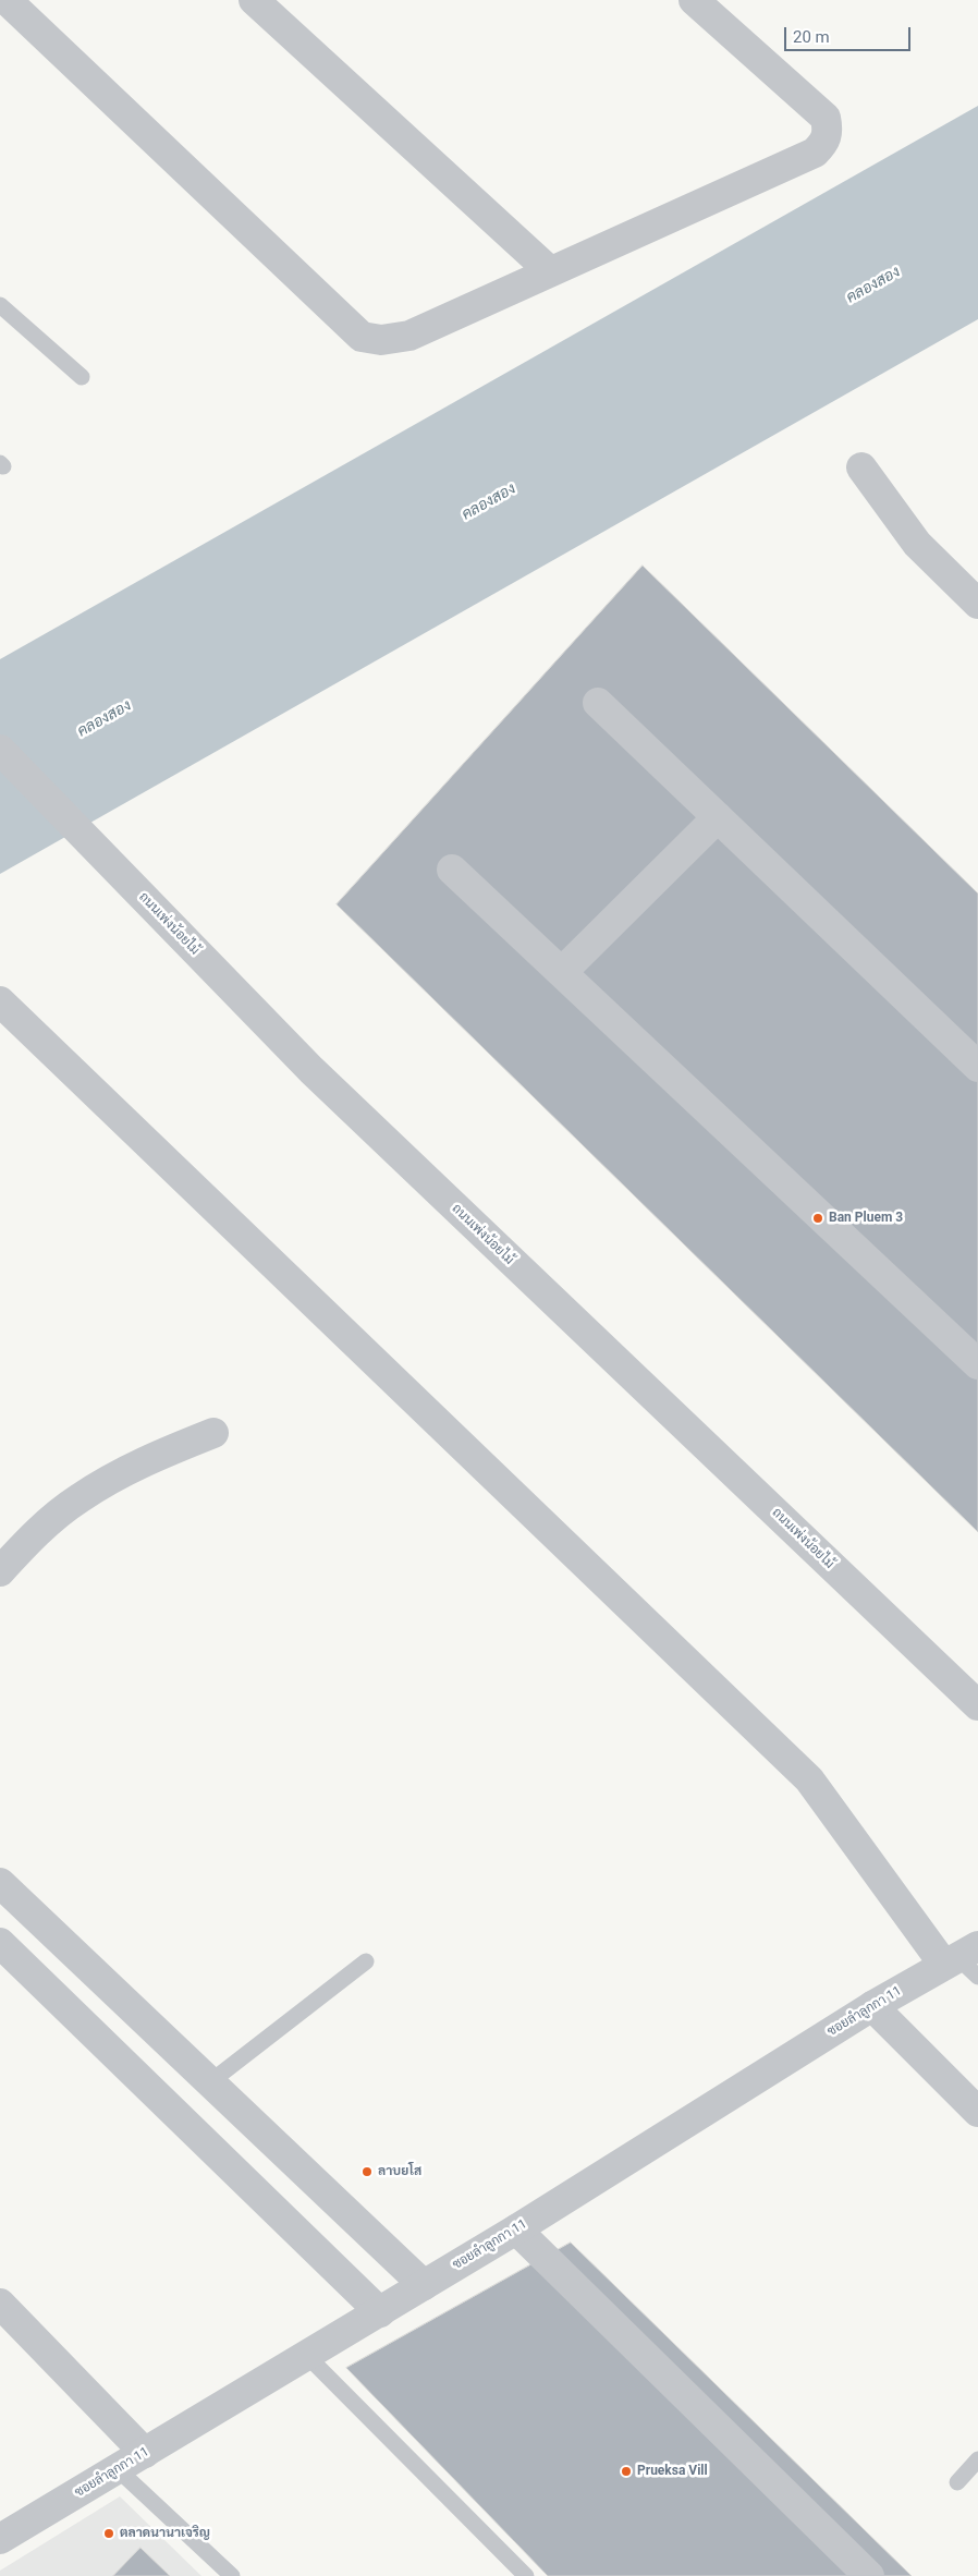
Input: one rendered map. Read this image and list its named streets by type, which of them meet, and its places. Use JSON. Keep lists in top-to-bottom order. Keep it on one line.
{"streets":{"street":["ถนนเพ่งน้อยไม้","ซอยลำลูกกา 11"]},"water":["คลองสอง"],"places":["Ban Pluem 3","ลาบยโส","Prueksa Vill","ตลาดนานาเจริญ"],"scale_bar":"20 m"}
